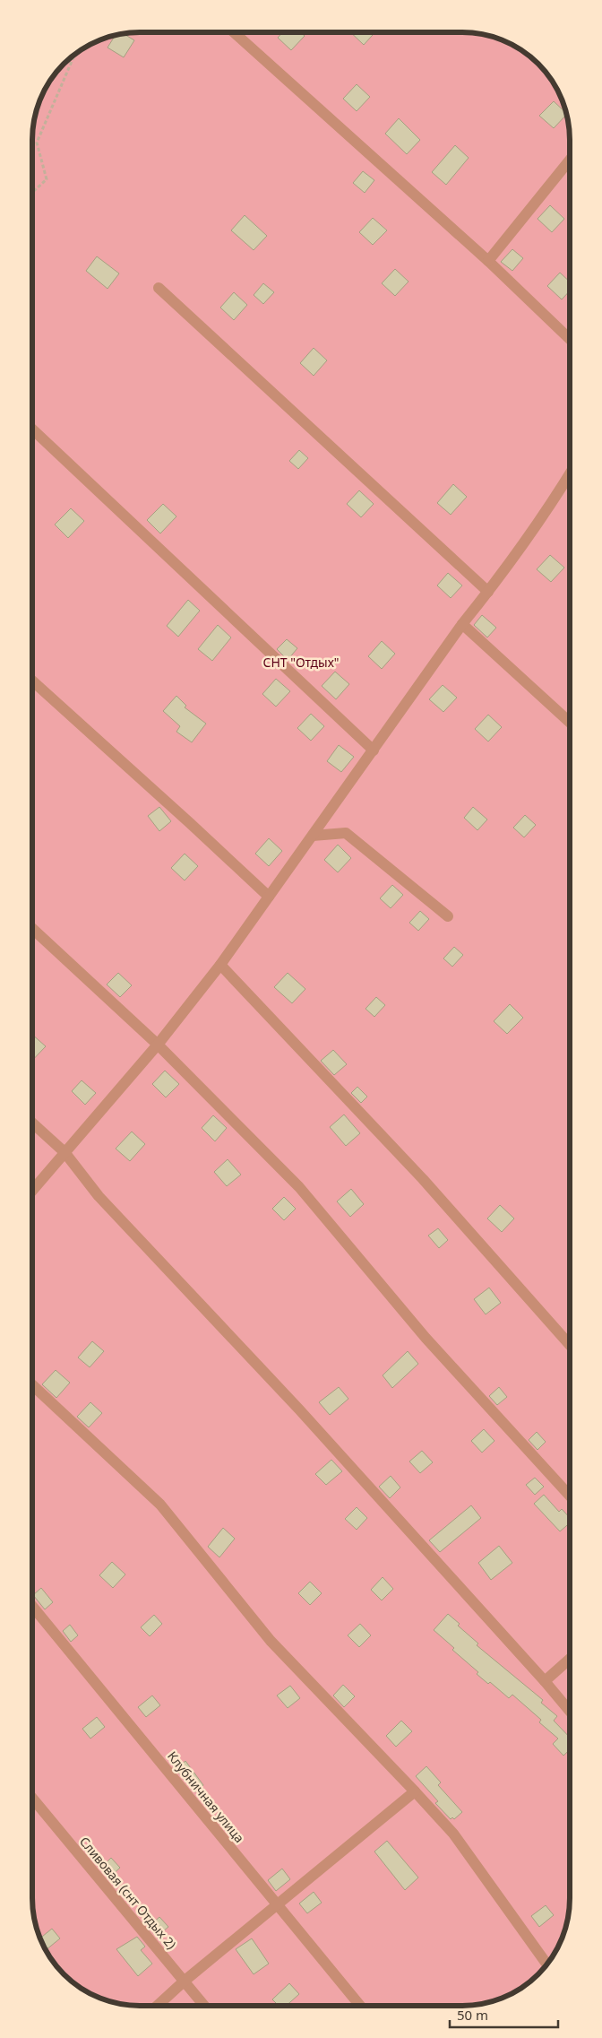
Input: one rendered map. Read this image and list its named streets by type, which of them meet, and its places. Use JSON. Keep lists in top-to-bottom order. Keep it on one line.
{"streets":{"lane":["Клубничная улица","Сливовая (снт Отдых 2)"]},"parks":["СНТ \"Отдых\""],"scale_bar":"50 m"}
